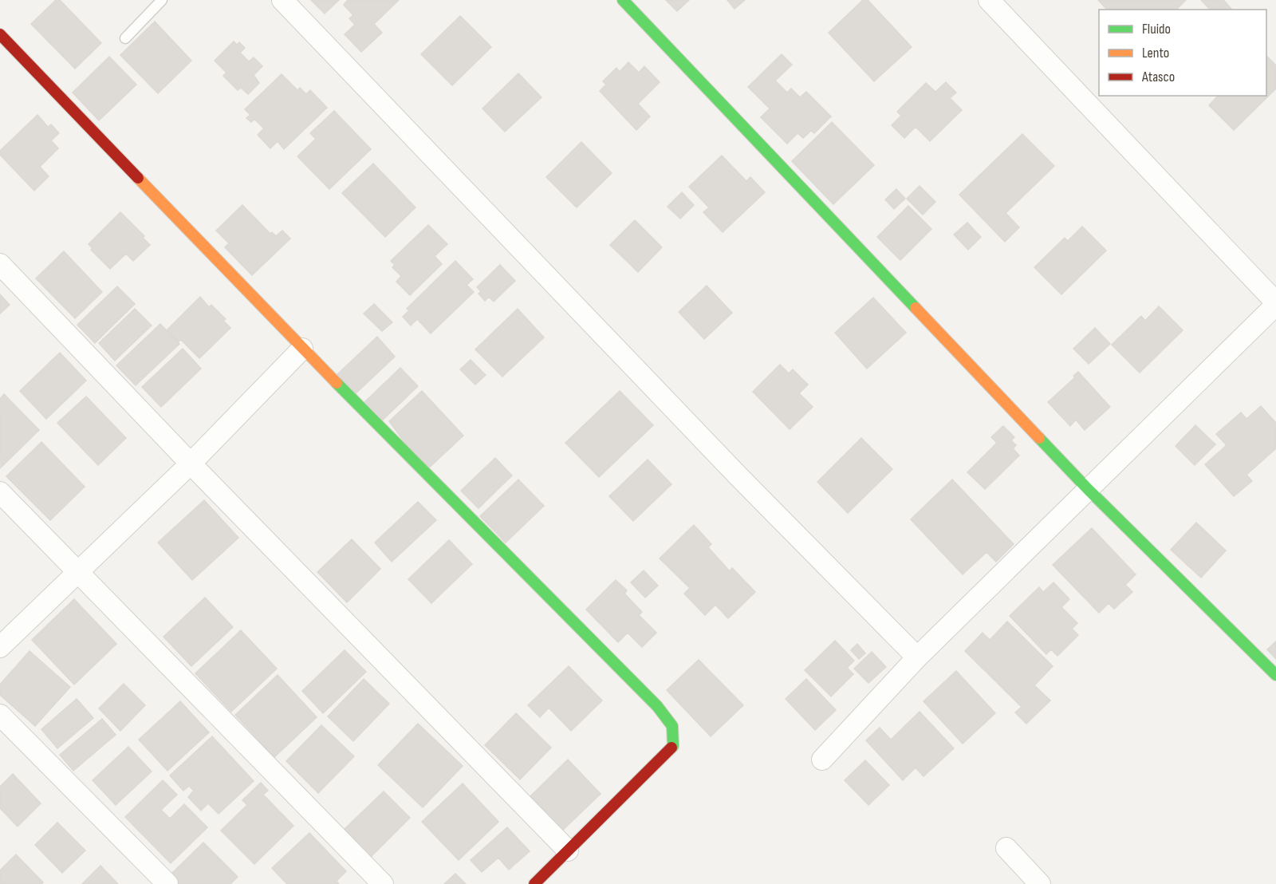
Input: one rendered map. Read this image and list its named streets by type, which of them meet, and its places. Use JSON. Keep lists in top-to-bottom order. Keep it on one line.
{"legend":["Fluido","Lento","Atasco"]}
